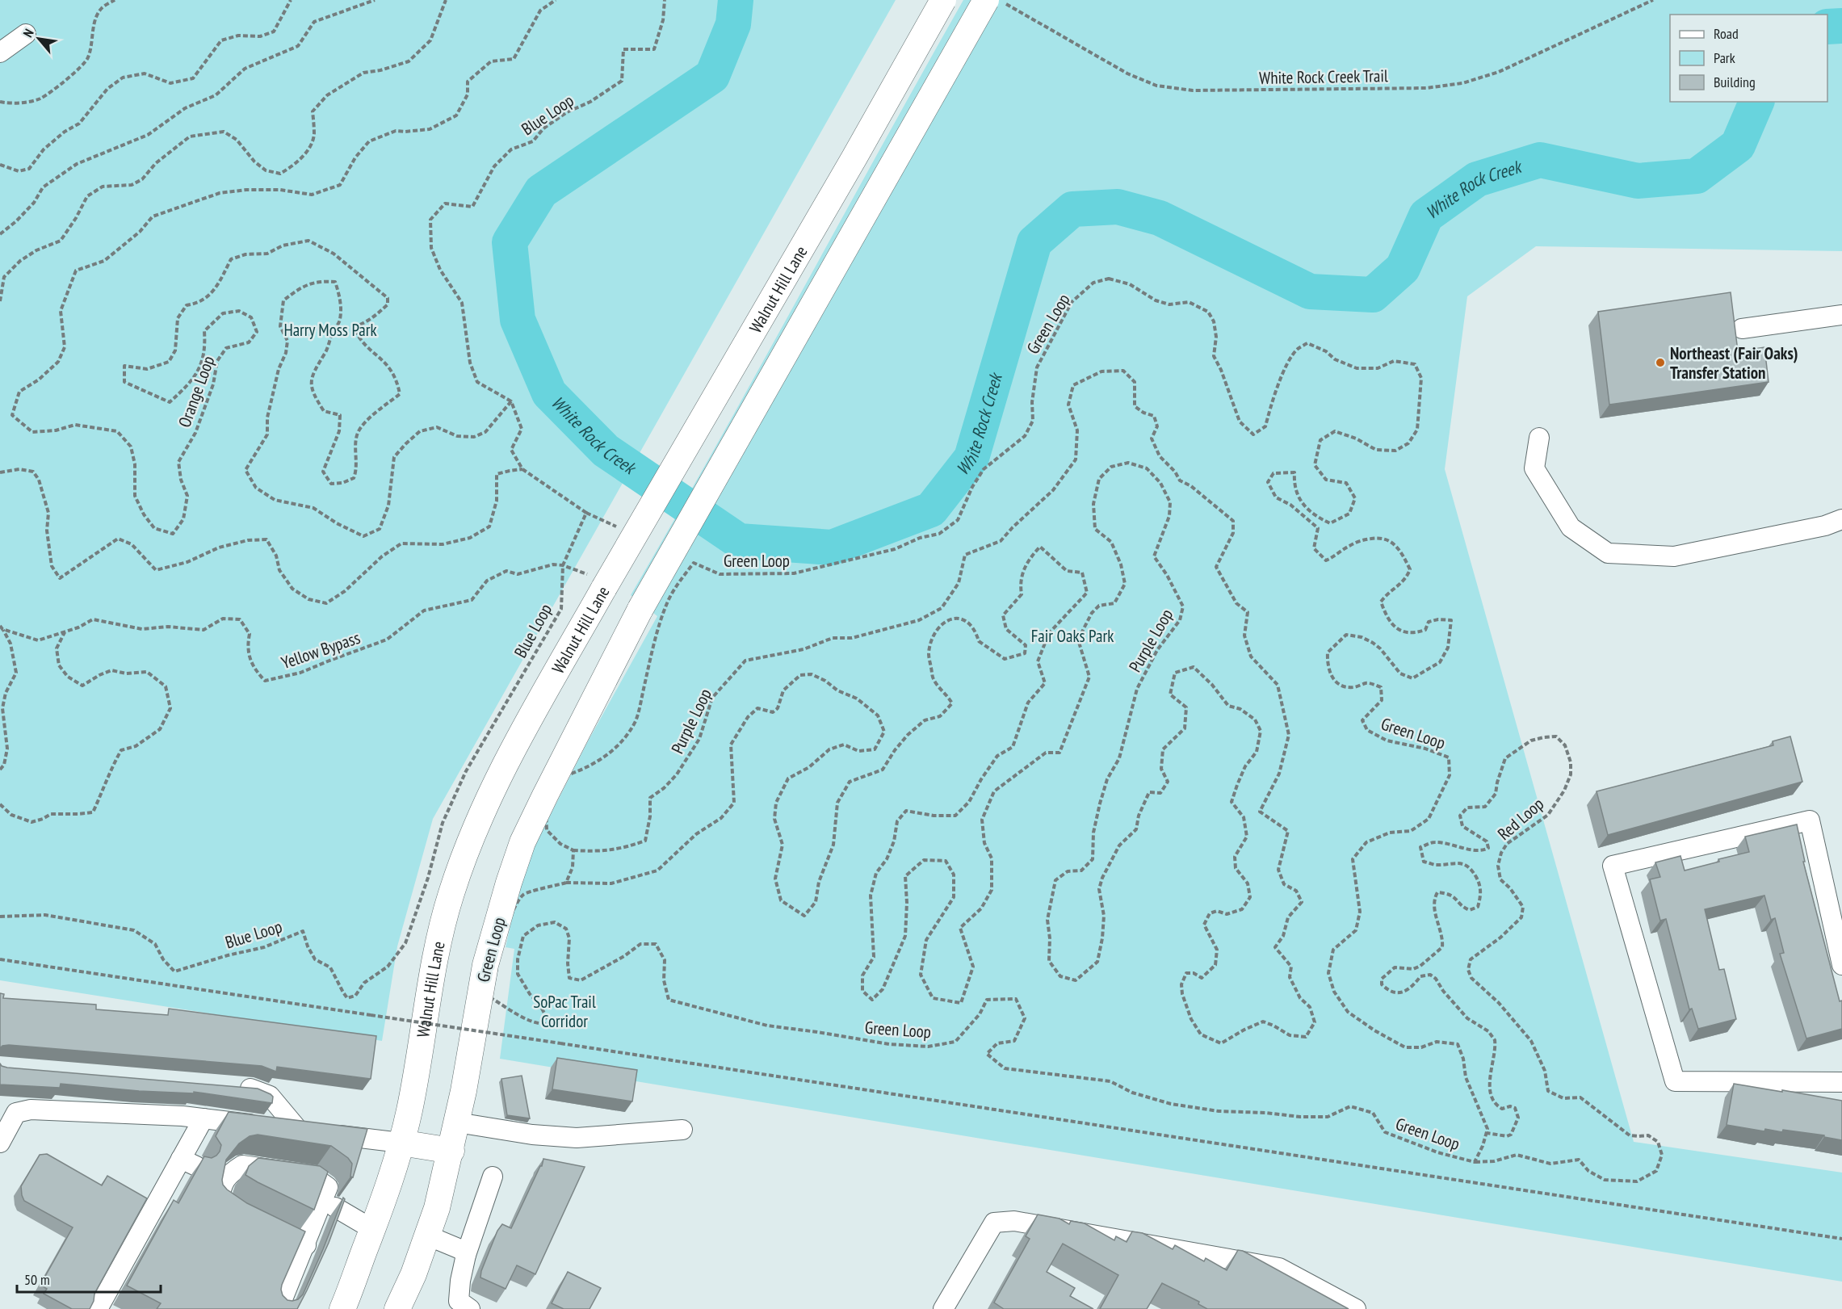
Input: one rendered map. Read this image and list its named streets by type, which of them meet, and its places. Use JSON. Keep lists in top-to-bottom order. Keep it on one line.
{"streets":{"main road":["Walnut Hill Lane"],"path":["White Rock Creek Trail","Blue Loop","Green Loop","Orange Loop","Purple Loop","Yellow Bypass","Red Loop"]},"crossings":[["Blue Loop","Orange Loop"],["Blue Loop","Yellow Bypass"],["Green Loop","Purple Loop"],["Green Loop","Red Loop"]],"water":["White Rock Creek"],"parks":["Harry Moss Park","Fair Oaks Park","SoPac Trail Corridor"],"places":["Northeast (Fair Oaks) Transfer Station"],"legend":["Road","Park","Building"],"scale_bar":"50 m","north":"top left"}
